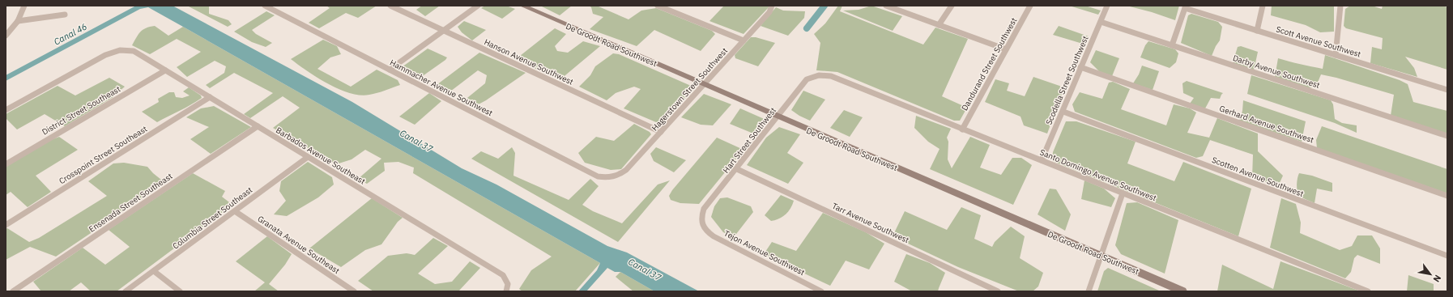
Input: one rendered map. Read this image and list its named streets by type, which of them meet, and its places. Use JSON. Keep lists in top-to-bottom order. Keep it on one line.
{"streets":{"street":["Scott Avenue Southwest","De Groodt Road Southwest","Hanson Avenue Southwest","Dandurand Street Southwest","Darby Avenue Southwest","Scodella Street Southwest","Hammacher Avenue Southwest","Hagerstown Street Southwest","District Street Southeast","Gerhard Avenue Southwest","Hart Street Southwest","Crosspoint Street Southeast","Barbados Avenue Southeast","Santo Domingo Avenue Southwest","Scotten Avenue Southwest","Ensenada Street Southeast","Columbia Street Southeast","Tarr Avenue Southwest","Granata Avenue Southeast","Tejon Avenue Southwest"]},"crossings":[["De Groodt Road Southwest","Hagerstown Street Southwest"],["De Groodt Road Southwest","Hart Street Southwest"],["Hanson Avenue Southwest","Hagerstown Street Southwest"],["Dandurand Street Southwest","Santo Domingo Avenue Southwest"],["Darby Avenue Southwest","Scodella Street Southwest"],["Scodella Street Southwest","Gerhard Avenue Southwest"],["Scodella Street Southwest","Santo Domingo Avenue Southwest"],["Scodella Street Southwest","Scotten Avenue Southwest"],["Hammacher Avenue Southwest","Hagerstown Street Southwest"],["District Street Southeast","Barbados Avenue Southeast"],["Hart Street Southwest","Santo Domingo Avenue Southwest"],["Hart Street Southwest","Tarr Avenue Southwest"],["Hart Street Southwest","Tejon Avenue Southwest"],["Crosspoint Street Southeast","Barbados Avenue Southeast"],["Barbados Avenue Southeast","Ensenada Street Southeast"],["Barbados Avenue Southeast","Columbia Street Southeast"],["Columbia Street Southeast","Granata Avenue Southeast"]],"water":["Canal 46","Canal 37"],"north":"bottom right"}
